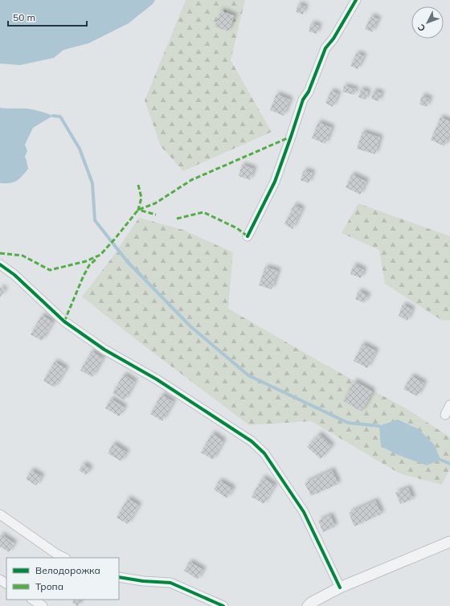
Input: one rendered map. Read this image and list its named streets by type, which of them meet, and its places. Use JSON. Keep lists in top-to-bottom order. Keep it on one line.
{"legend":["Велодорожка","Тропа"],"scale_bar":"50 m","north":"bottom left"}
